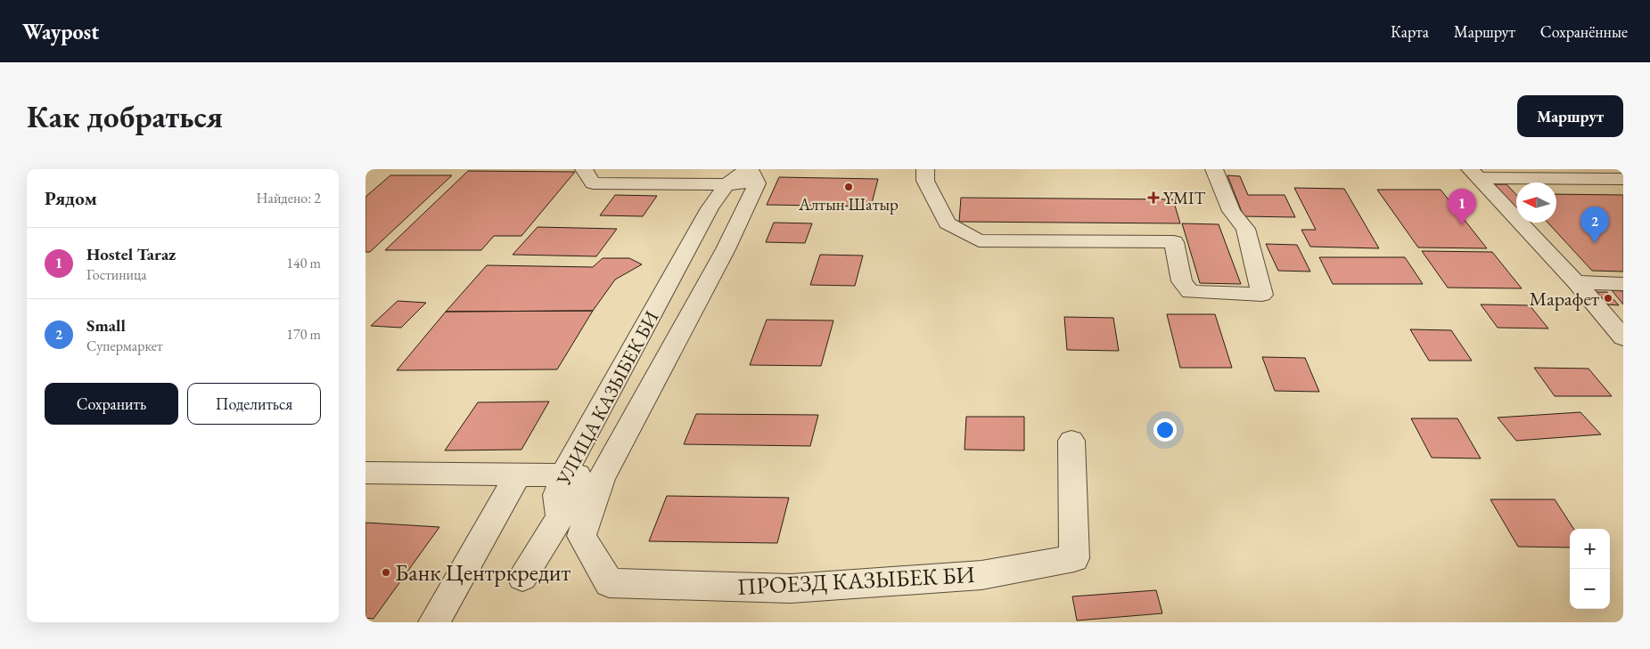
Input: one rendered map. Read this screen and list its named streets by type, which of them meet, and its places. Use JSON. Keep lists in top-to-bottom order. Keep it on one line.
{"streets":{"street":["УЛИЦА КАЗЫБЕК БИ","ПРОЕЗД КАЗЫБЕК БИ"]},"crossings":[["УЛИЦА КАЗЫБЕК БИ","ПРОЕЗД КАЗЫБЕК БИ"]],"places":{"other":["Алтын Шатыр","Марафет","Банк Центркредит"],"health":["YMIT"]},"north":"left","page":{"header":"Waypost","nav":["Карта","Маршрут","Сохранённые"],"buttons":["Маршрут",["Сохранить","Поделиться"]],"title":"Как добраться","heading":["Рядом","Найдено: 2"],"pins":["1","2"],"list":[{"mark":"1","name":"Hostel Taraz","note":"Гостиница","value":"140 m"},{"mark":"2","name":"Small","note":"Супермаркет","value":"170 m"}],"map_buttons":["+","−"]}}
